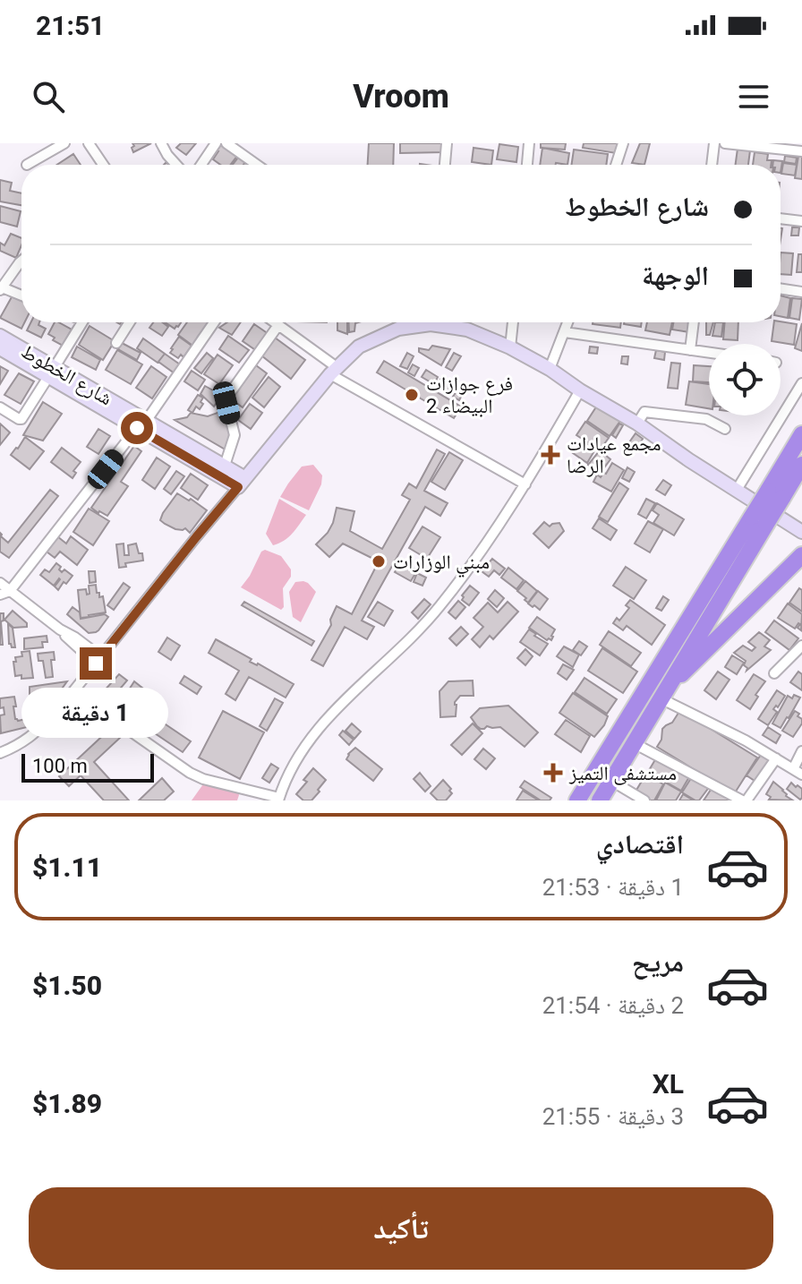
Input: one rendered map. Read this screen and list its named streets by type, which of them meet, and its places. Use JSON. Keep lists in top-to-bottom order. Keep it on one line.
{"streets":{"street":["شارع الخطوط"]},"places":{"other":["فرع جوازات البيضاء 2","مبني الوزارات"],"health":["مجمع عيادات الرضا","مستشفى التميز"]},"scale_bar":"100 m","page":{"status":"21:51","header":"Vroom","banner":["شارع الخطوط","الوجهة"],"bubble":"1 دقيقة","scale":"100 m","list":[{"name":"اقتصادي","note":"1 دقيقة · 21:53","value":"$1.11"},{"name":"مريح","note":"2 دقيقة · 21:54","value":"$1.50"},{"name":"XL","note":"3 دقيقة · 21:55","value":"$1.89"}],"buttons":"تأكيد"}}
